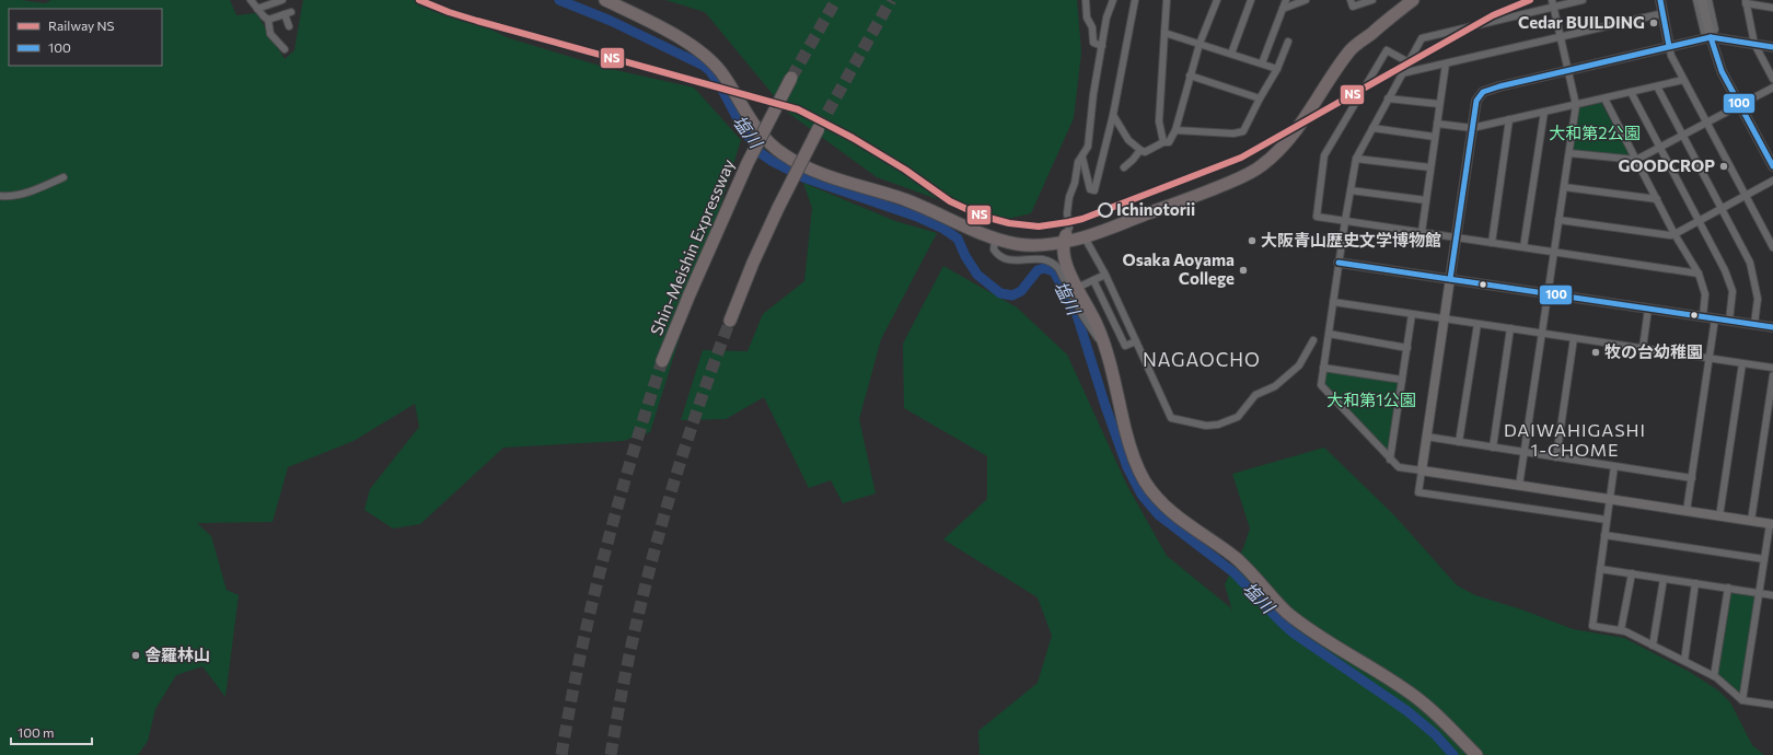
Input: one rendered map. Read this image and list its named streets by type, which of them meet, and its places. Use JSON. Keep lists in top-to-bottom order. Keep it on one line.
{"streets":{"highway":["Shin-Meishin Expressway"]},"districts":["NAGAOCHO","DAIWAHIGASHI 1-CHOME"],"water":["塩川"],"parks":["大和第2公園","大和第1公園"],"places":["Cedar BUILDING","GOODCROP","Ichinotorii","大阪青山歴史文学博物館","Osaka Aoyama College","牧の台幼稚園","舎羅林山"],"lines":["rail line NS","transit line 100"],"legend":["Railway NS","100"],"scale_bar":"100 m"}
